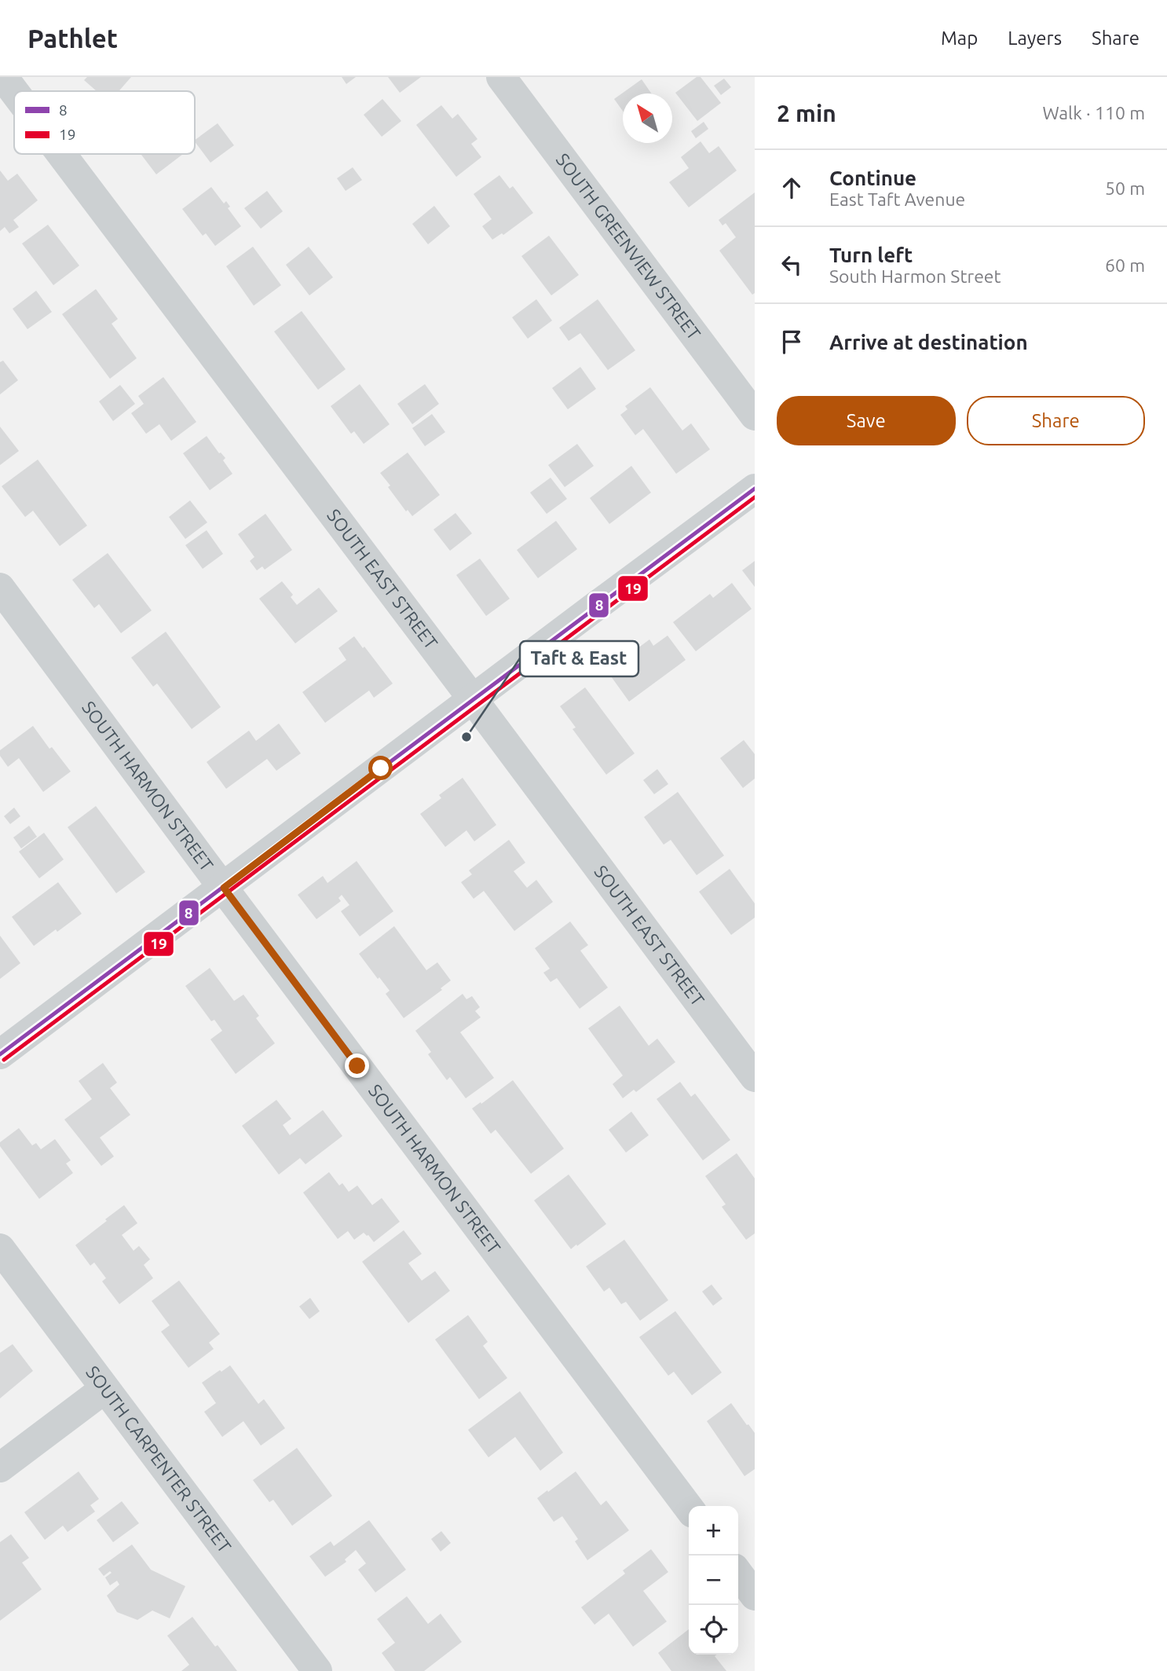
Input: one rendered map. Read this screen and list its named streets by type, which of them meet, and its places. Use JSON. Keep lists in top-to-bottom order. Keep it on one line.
{"streets":{"street":["SOUTH GREENVIEW STREET","SOUTH EAST STREET","SOUTH HARMON STREET","SOUTH CARPENTER STREET"]},"places":["Taft & East"],"lines":["transit line 8","transit line 19"],"legend":["8","19"],"north":"top left","page":{"header":"Pathlet","nav":["Map","Layers","Share"],"heading":["2 min","Walk · 110 m"],"list":[["Continue","East Taft Avenue","50 m"],["Turn left","South Harmon Street","60 m"],"Arrive at destination"],"buttons":["Save","Share"],"map_buttons":["+","−"]}}
